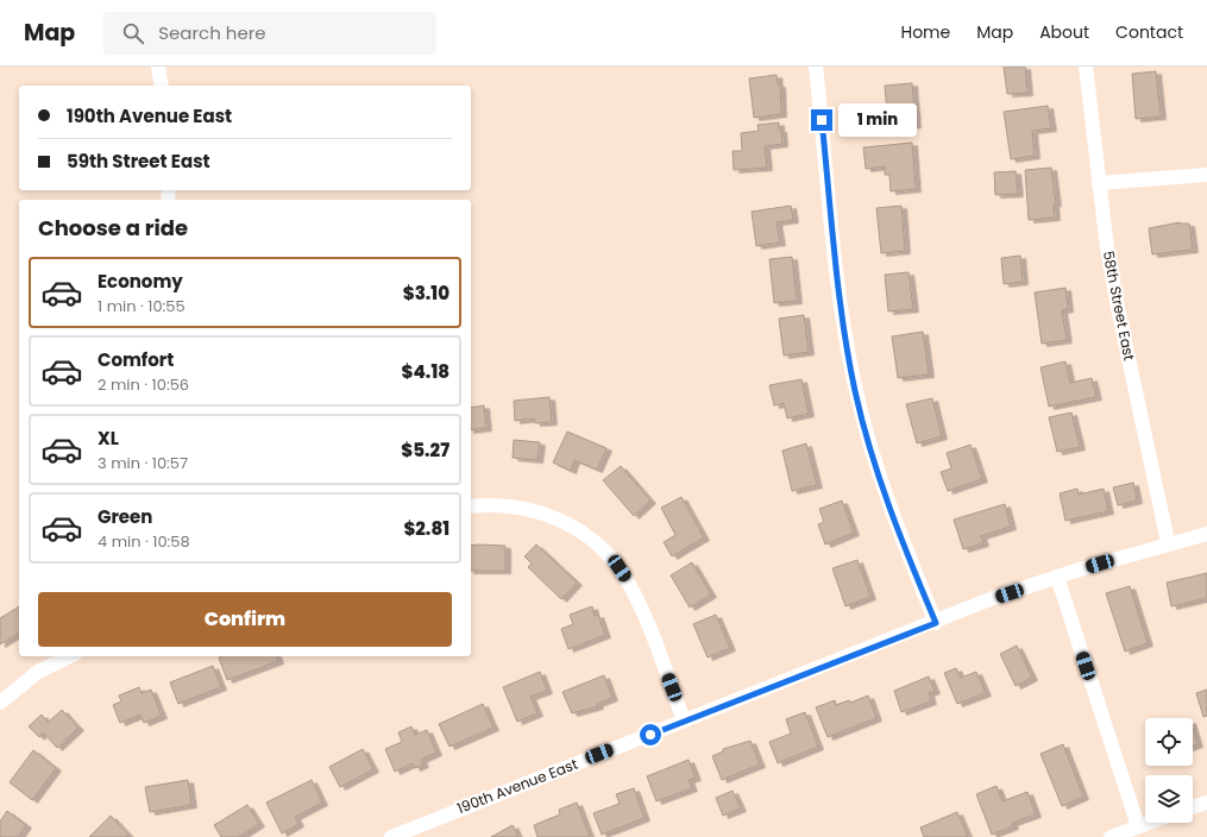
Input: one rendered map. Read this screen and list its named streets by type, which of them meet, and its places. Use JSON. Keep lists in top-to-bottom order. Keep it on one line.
{"streets":{"street":["58th Street East","190th Avenue East"]},"crossings":[["58th Street East","190th Avenue East"]],"page":{"header":"Map","search":"Search here","nav":["Home","Map","About","Contact"],"banner":["190th Avenue East","59th Street East"],"bubble":"1 min","heading":"Choose a ride","list":[{"name":"Economy","note":"1 min · 10:55","value":"$3.10"},{"name":"Comfort","note":"2 min · 10:56","value":"$4.18"},{"name":"XL","note":"3 min · 10:57","value":"$5.27"},{"name":"Green","note":"4 min · 10:58","value":"$2.81"}],"buttons":"Confirm"}}
